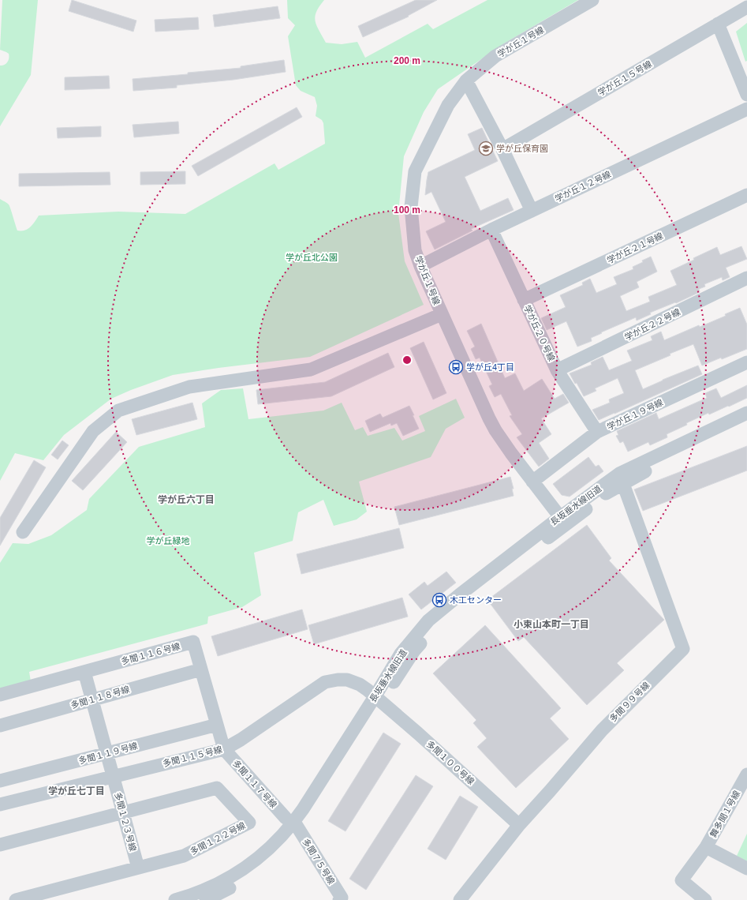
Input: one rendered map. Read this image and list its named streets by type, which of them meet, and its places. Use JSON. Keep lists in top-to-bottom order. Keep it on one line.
{"streets":{"street":["学が丘１号線","学が丘１５号線","学が丘１２号線","学が丘２１号線","学が丘２２号線","学が丘２０号線","学が丘１９号線","長坂垂水線旧道","多聞１１６号線","多聞１１８号線","多聞９９号線","多聞１１９号線","多聞１１５号線","多聞１００号線","多聞１１７号線","舞多聞１号線","多聞１２３号線","多聞１２２号線","多聞７５号線"]},"crossings":[["学が丘１号線","学が丘１２号線"],["学が丘１号線","学が丘１９号線"],["学が丘１号線","長坂垂水線旧道"],["学が丘１２号線","学が丘２０号線"],["学が丘２１号線","学が丘２０号線"],["学が丘２２号線","学が丘２０号線"],["学が丘２０号線","学が丘１９号線"],["長坂垂水線旧道","多聞９９号線"],["長坂垂水線旧道","多聞１１５号線"],["長坂垂水線旧道","多聞１００号線"],["長坂垂水線旧道","多聞１１７号線"],["長坂垂水線旧道","多聞７５号線"],["多聞１１６号線","多聞１１８号線"],["多聞１１６号線","多聞１１９号線"],["多聞１１６号線","多聞１１５号線"],["多聞１１６号線","多聞１１７号線"],["多聞１１６号線","多聞１２３号線"],["多聞１１８号線","多聞１２３号線"],["多聞９９号線","多聞１００号線"],["多聞１１９号線","多聞１２３号線"],["多聞１１５号線","多聞１００号線"],["多聞１１５号線","多聞１１７号線"],["多聞１１５号線","多聞１２３号線"],["多聞１１７号線","多聞７５号線"],["多聞１２３号線","多聞１２２号線"]],"districts":["学が丘六丁目","小束山本町一丁目","学が丘七丁目"],"parks":["学が丘北公園","学が丘緑地"],"places":{"school or university":["学が丘保育園"],"bus stop":["学が丘4丁目","木工センター"]},"rings":["200 m","100 m"]}
